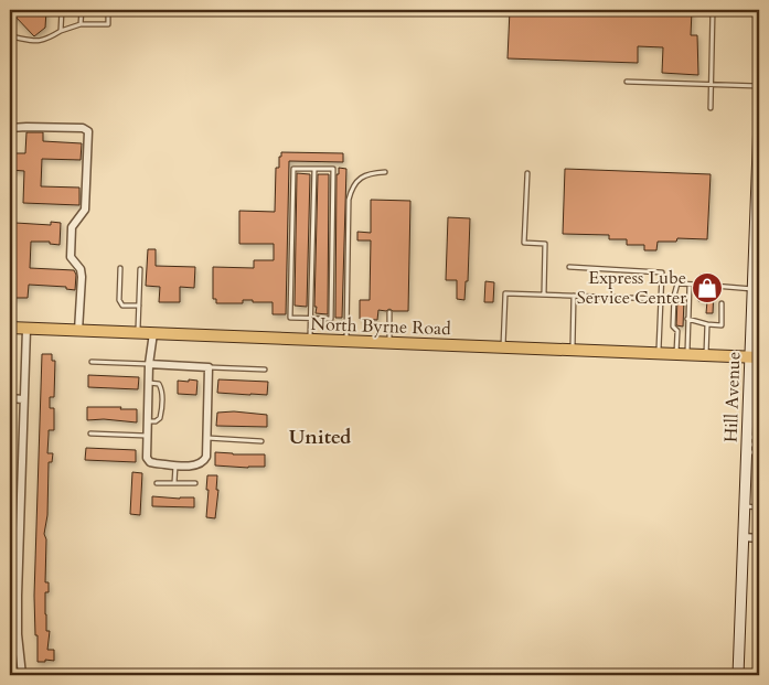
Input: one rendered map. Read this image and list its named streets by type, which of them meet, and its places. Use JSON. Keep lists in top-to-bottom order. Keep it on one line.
{"streets":{"main road":["North Byrne Road","Hill Avenue"]},"crossings":[["North Byrne Road","Hill Avenue"]],"districts":["United"],"places":{"shop":["Express Lube Service Center"]}}
